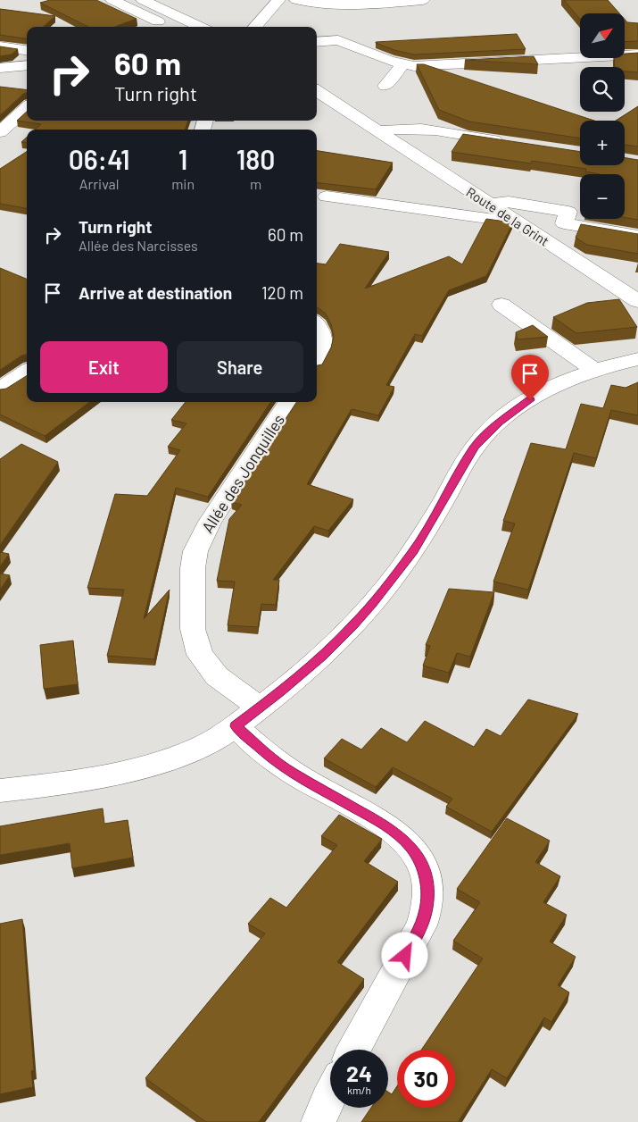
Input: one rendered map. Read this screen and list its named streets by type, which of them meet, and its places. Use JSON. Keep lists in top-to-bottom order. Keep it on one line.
{"streets":{"street":["Route de la Grint","Allée des Jonquilles"]},"north":"top right","page":{"map_buttons":["+","−"],"turn":["60 m","Turn right"],"eta":["06:41","Arrival","1","min","180","m"],"list":[{"name":"Turn right","note":"Allée des Narcisses","value":"60 m"},{"name":"Arrive at destination","value":"120 m"}],"buttons":["Exit","Share"],"speed":"24 km/h","limit":"30"}}
